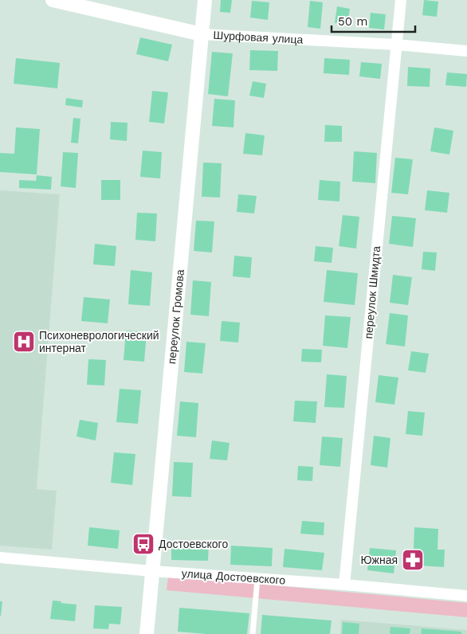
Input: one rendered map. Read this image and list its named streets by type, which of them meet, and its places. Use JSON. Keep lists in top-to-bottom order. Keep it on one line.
{"streets":{"street":["Шурфовая улица","переулок Шмидта","переулок Громова","улица Достоевского"]},"crossings":[["Шурфовая улица","переулок Шмидта"],["Шурфовая улица","переулок Громова"],["переулок Шмидта","улица Достоевского"],["переулок Громова","улица Достоевского"]],"places":{"hospital":["Психоневрологический интернат"],"bus stop":["Достоевского"],"pharmacy":["Южная"]},"scale_bar":"50 m"}
